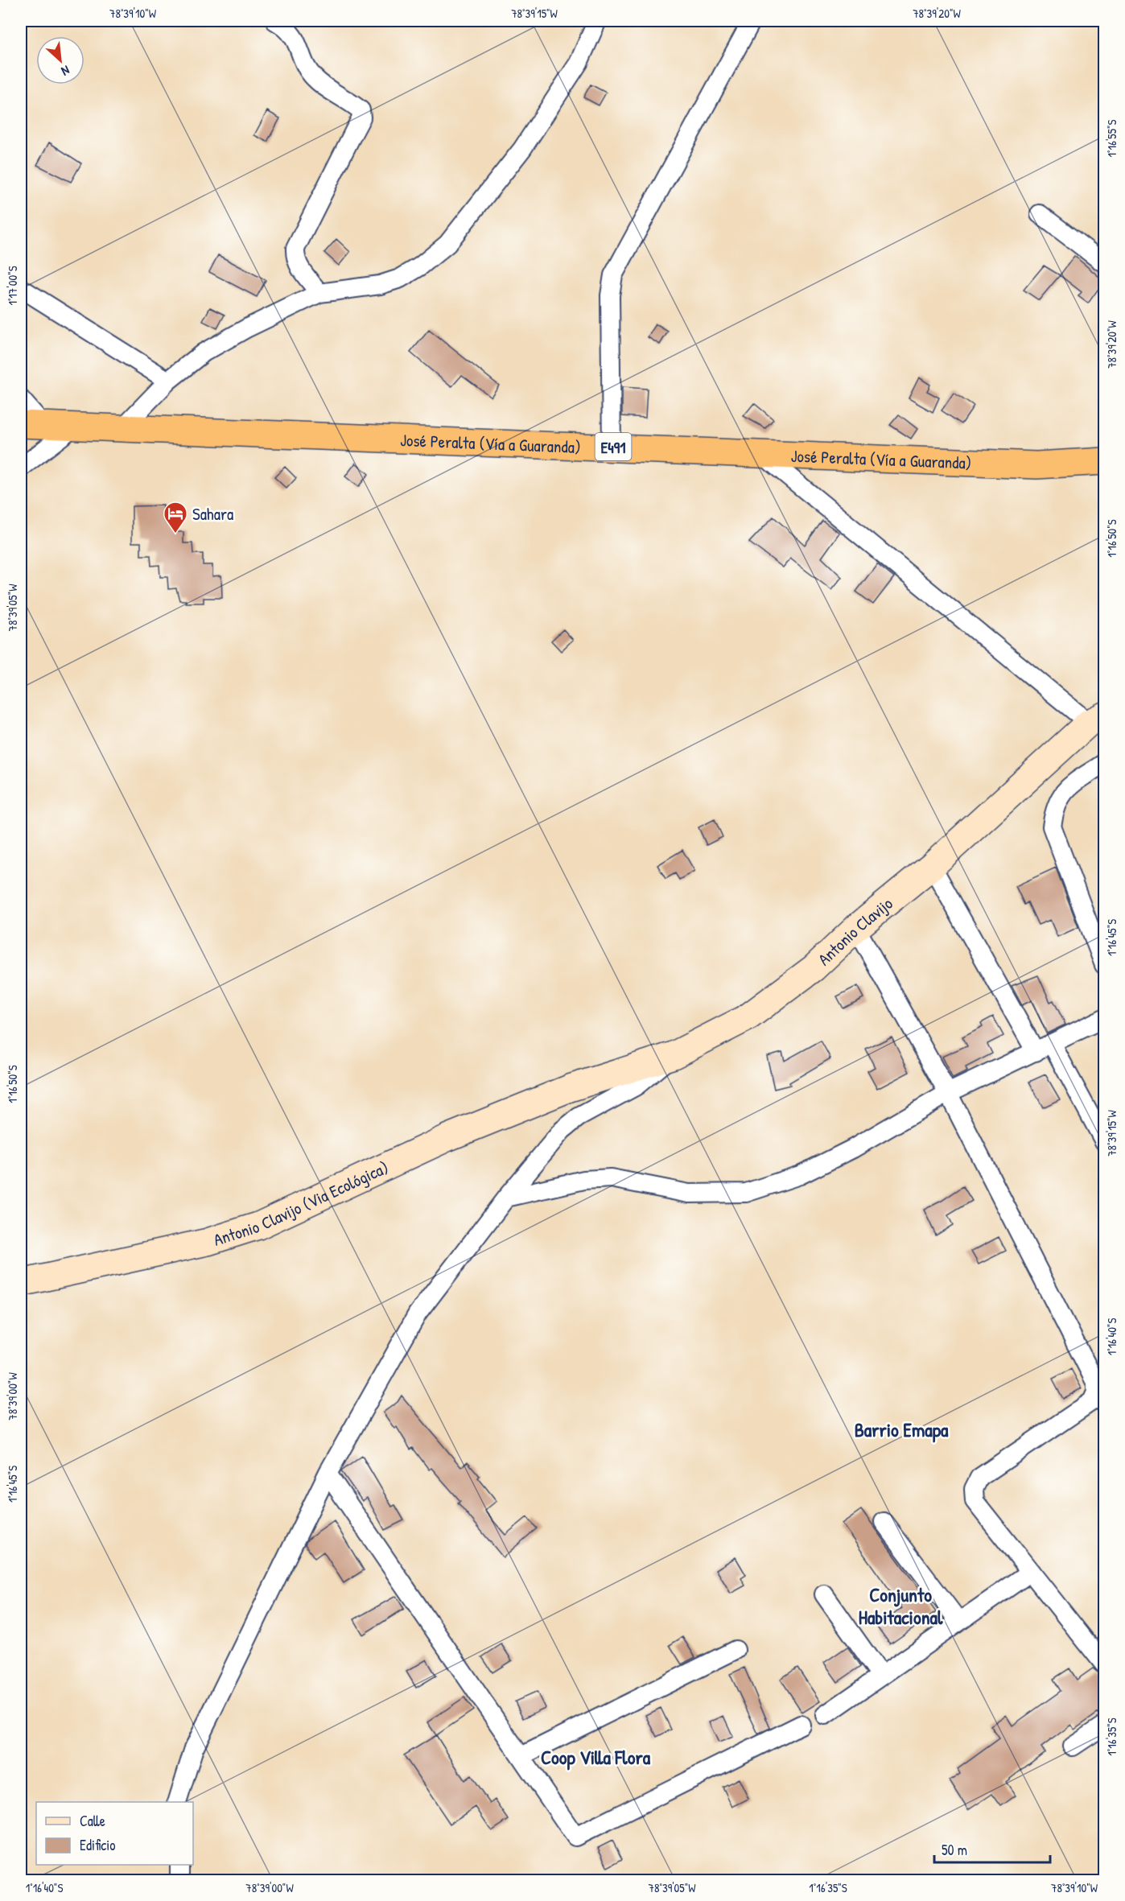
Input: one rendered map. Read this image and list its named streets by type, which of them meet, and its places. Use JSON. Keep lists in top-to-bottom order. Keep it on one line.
{"streets":{"highway":["José Peralta (Vía a Guaranda)","E491"],"main road":["Antonio Clavijo","Antonio Clavijo (Via Ecológica)"]},"crossings":[["Antonio Clavijo","Antonio Clavijo (Via Ecológica)"]],"districts":["Barrio Emapa","Conjunto Habitacional","Coop Villa Flora"],"places":{"hotel":["Sahara"]},"legend":["Calle","Edificio"],"scale_bar":"50 m","north":"bottom right","coordinates":["78°39'10\"W","78°39'15\"W","78°39'20\"W","1°16'55\"S","1°17'00\"S","1°16'50\"S","78°39'05\"W","1°16'45\"S","1°16'40\"S","78°39'00\"W","1°16'35\"S"]}
